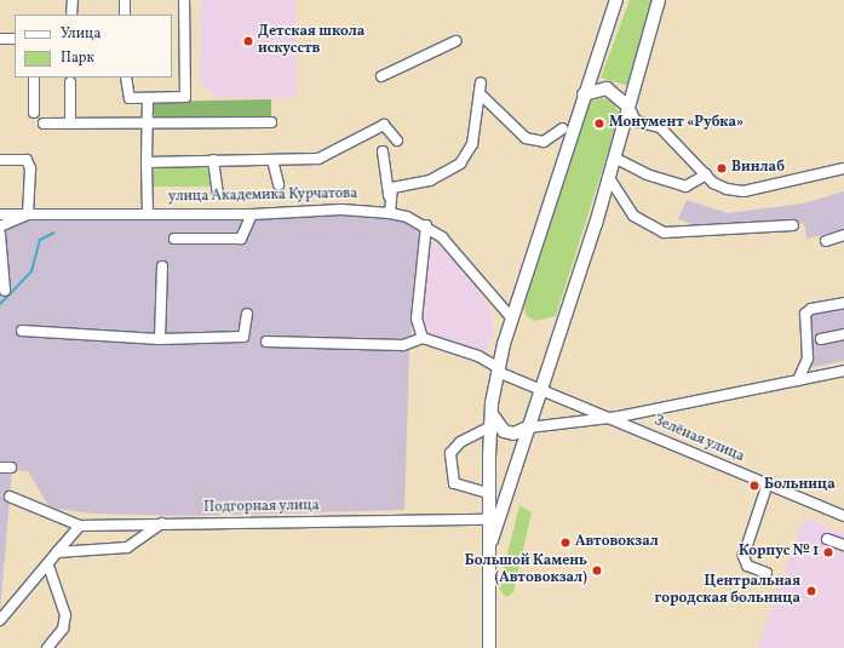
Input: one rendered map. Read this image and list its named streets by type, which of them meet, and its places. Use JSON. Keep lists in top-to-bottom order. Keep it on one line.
{"streets":{"street":["улица Академика Курчатова","Зелёная улица","Подгорная улица"]},"places":["Детская школа искусств","Монумент «Рубка»","Винлаб","Больница","Автовокзал","Корпус № 1","Большой Камень (Автовокзал)","Центральная городская больница"],"legend":["Улица","Парк"]}
